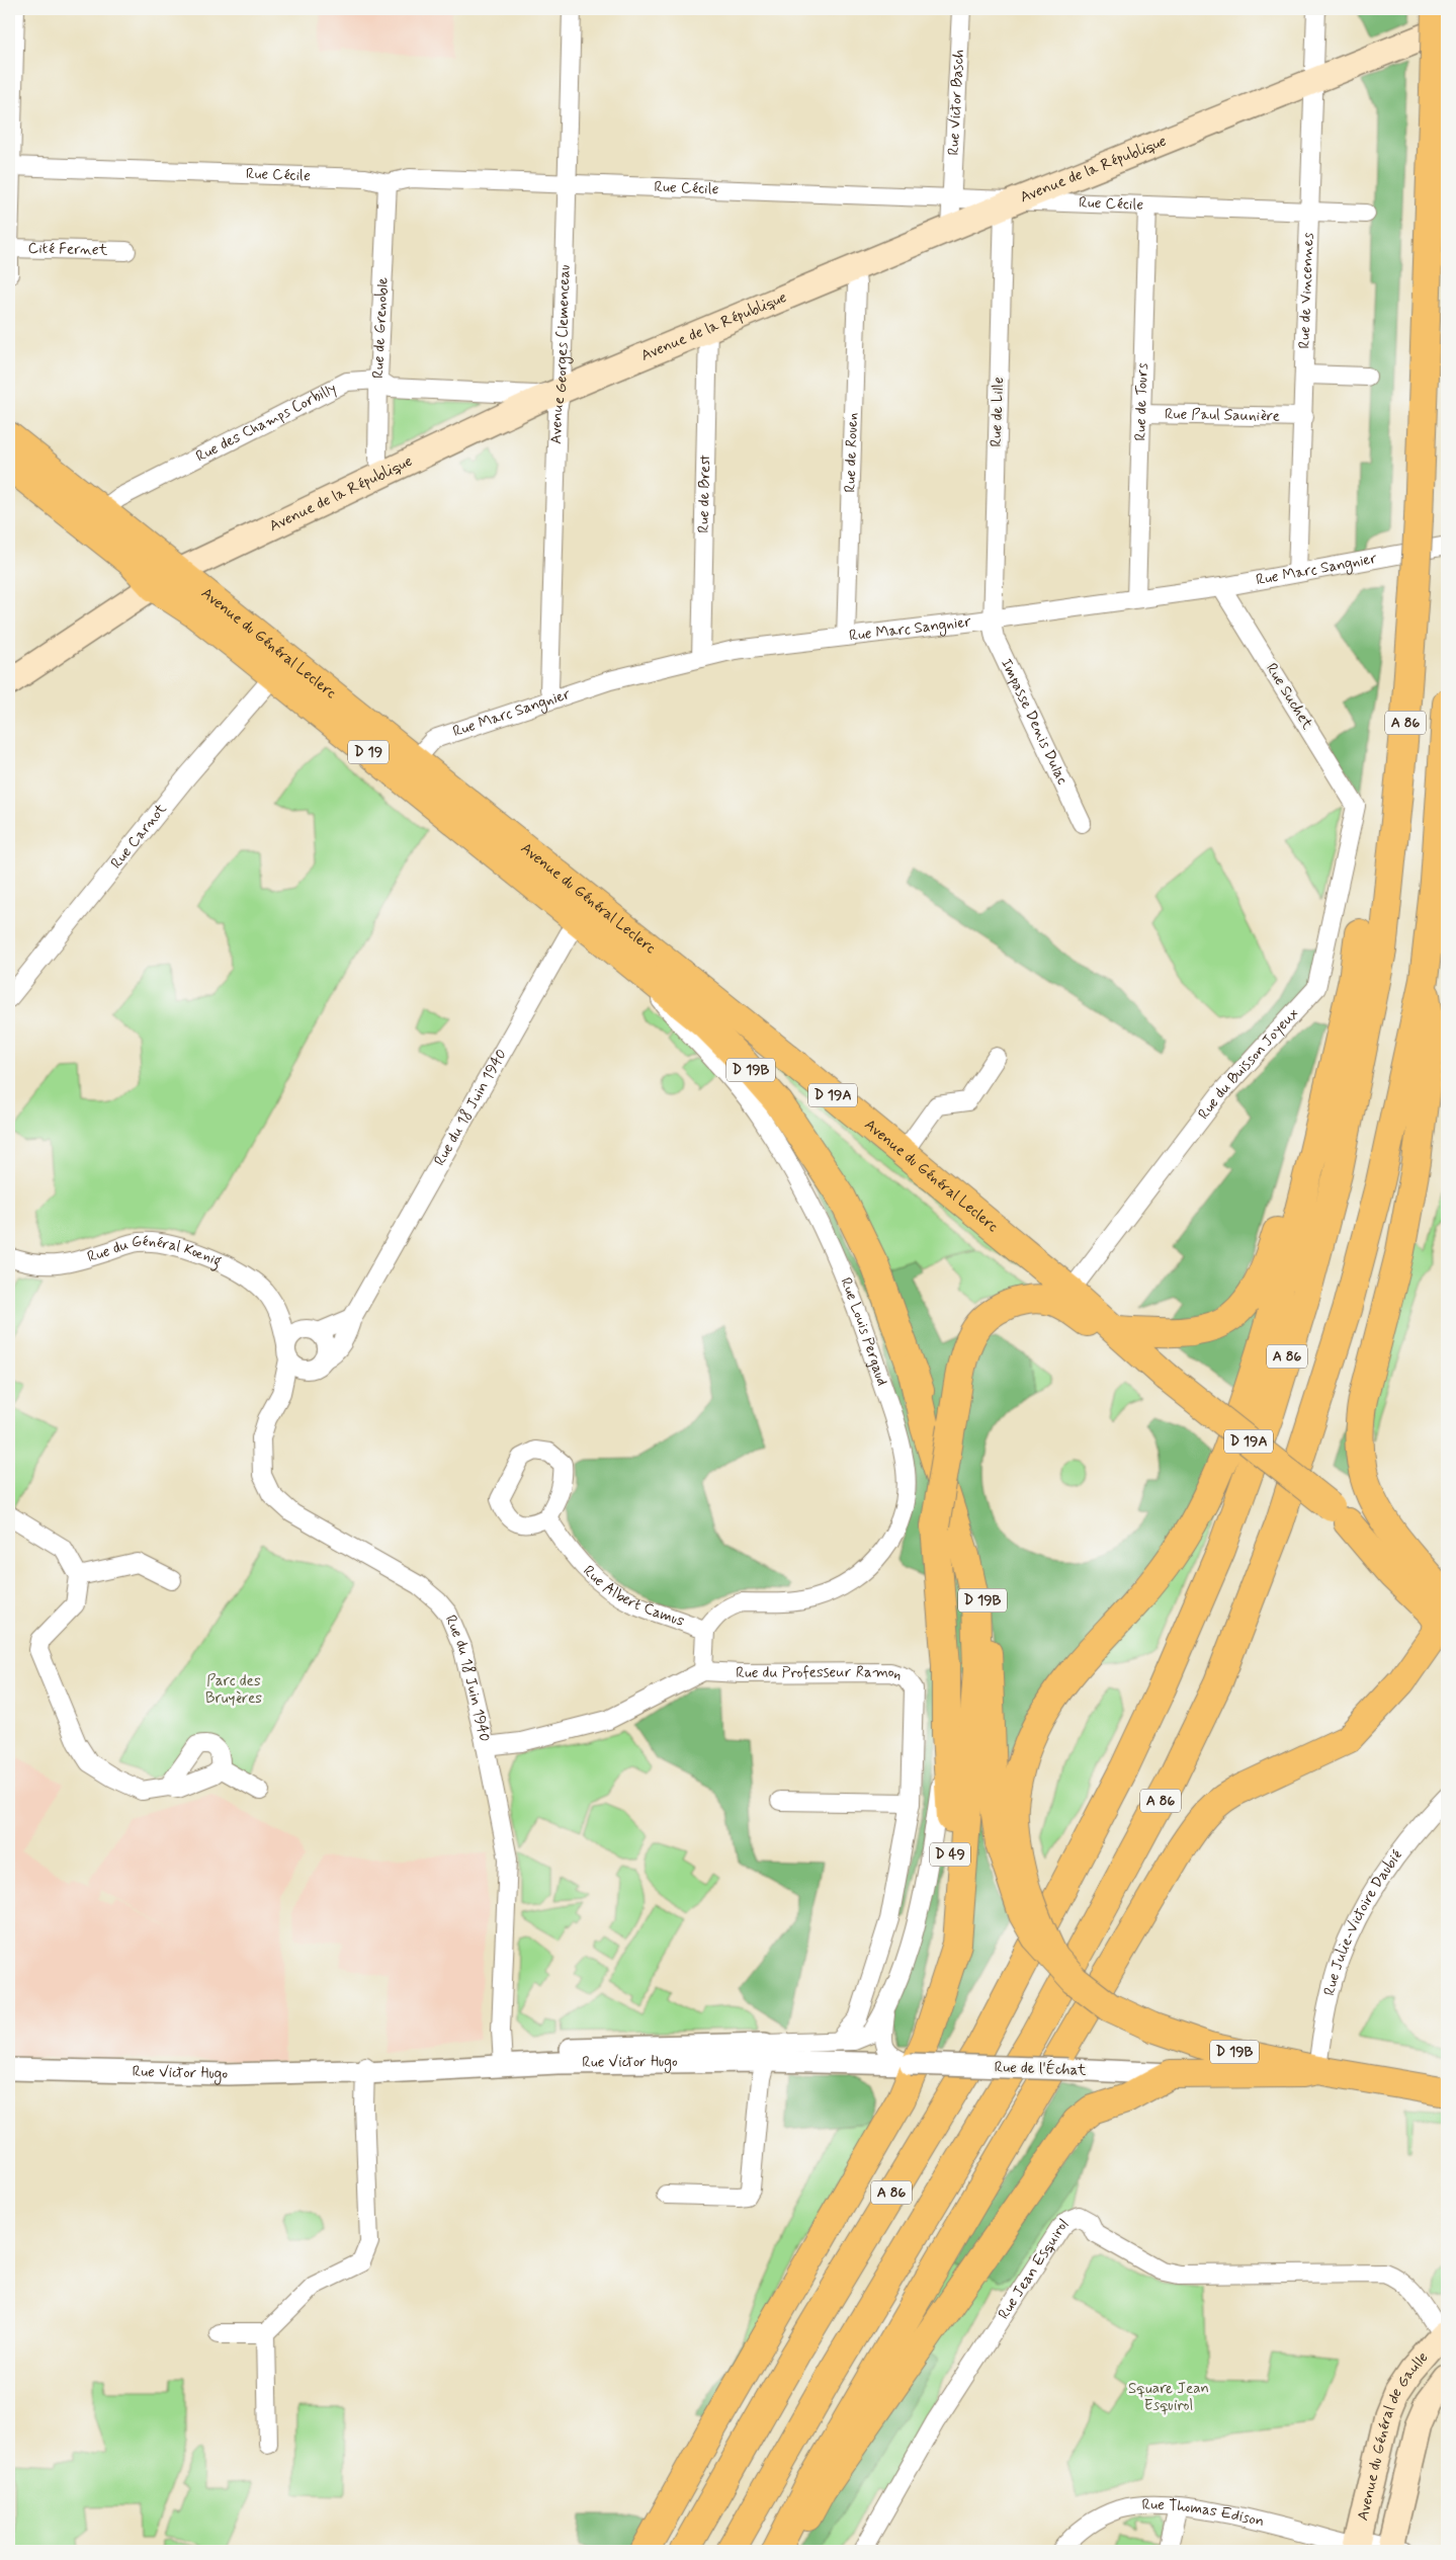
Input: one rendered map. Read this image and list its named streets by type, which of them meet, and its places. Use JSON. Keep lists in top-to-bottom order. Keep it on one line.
{"streets":{"main road":["Avenue de la République","Avenue du Général Leclerc","A 86","D 19","D 19B","D 19A","D 49","Avenue du Général de Gaulle"],"street":["Rue Victor Basch","Rue Cécile","Cité Fernet","Rue de Vincennes","Rue de Grenoble","Avenue Georges Clemenceau","Rue de Tours","Rue de Lille","Rue Paul Saunière","Rue des Champs Corbilly","Rue de Rouen","Rue de Brest","Rue Marc Sangnier","Rue Suchet","Impasse Denis Dulac","Rue Carnot","Rue du Buisson Joyeux","Rue du 18 Juin 1940","Rue du Général Kœnig","Rue Louis Pergaud","Rue Albert Camus","Rue du Professeur Ramon","Rue Julie-Victoire Daubié","Rue Victor Hugo","Rue de l'Échat","Rue Jean Esquirol","Rue Thomas Edison"]},"crossings":[["Rue Victor Basch","Avenue de la République"],["Rue Victor Basch","Rue Cécile"],["Avenue de la République","Rue Cécile"],["Avenue de la République","Rue de Vincennes"],["Avenue de la République","Rue de Grenoble"],["Avenue de la République","Avenue Georges Clemenceau"],["Avenue de la République","Rue de Lille"],["Avenue de la République","Rue des Champs Corbilly"],["Avenue de la République","Rue de Rouen"],["Avenue de la République","Rue de Brest"],["Avenue de la République","Avenue du Général Leclerc"],["Rue Cécile","Rue de Vincennes"],["Rue Cécile","Rue de Grenoble"],["Rue Cécile","Avenue Georges Clemenceau"],["Rue Cécile","Rue de Tours"],["Rue Cécile","Rue de Lille"],["Rue de Vincennes","Rue Paul Saunière"],["Rue de Vincennes","Rue Marc Sangnier"],["Rue de Grenoble","Rue des Champs Corbilly"],["Avenue Georges Clemenceau","Rue des Champs Corbilly"],["Avenue Georges Clemenceau","Rue Marc Sangnier"],["Rue de Tours","Rue Paul Saunière"],["Rue de Tours","Rue Marc Sangnier"],["Rue de Lille","Rue Marc Sangnier"],["Rue de Lille","Impasse Denis Dulac"],["Rue des Champs Corbilly","Avenue du Général Leclerc"],["Rue de Rouen","Rue Marc Sangnier"],["Rue de Brest","Rue Marc Sangnier"],["Rue Marc Sangnier","Avenue du Général Leclerc"],["Rue Marc Sangnier","Rue Suchet"],["Rue Marc Sangnier","Impasse Denis Dulac"],["Avenue du Général Leclerc","Rue Carnot"],["Avenue du Général Leclerc","Rue du Buisson Joyeux"],["Avenue du Général Leclerc","D 19B"],["Avenue du Général Leclerc","D 19A"],["Avenue du Général Leclerc","Rue du 18 Juin 1940"],["Avenue du Général Leclerc","Rue Louis Pergaud"],["Rue Suchet","Rue du Buisson Joyeux"],["D 19B","Rue Julie-Victoire Daubié"],["Rue du 18 Juin 1940","Rue du Général Kœnig"],["Rue du 18 Juin 1940","Rue Victor Hugo"],["Rue Louis Pergaud","Rue Albert Camus"],["Rue Albert Camus","Rue du Professeur Ramon"],["Rue Victor Hugo","Rue de l'Échat"],["Rue Jean Esquirol","Avenue du Général de Gaulle"],["Avenue du Général de Gaulle","Rue Thomas Edison"]],"parks":["Parc des Bruyères","Square Jean Esquirol"]}
